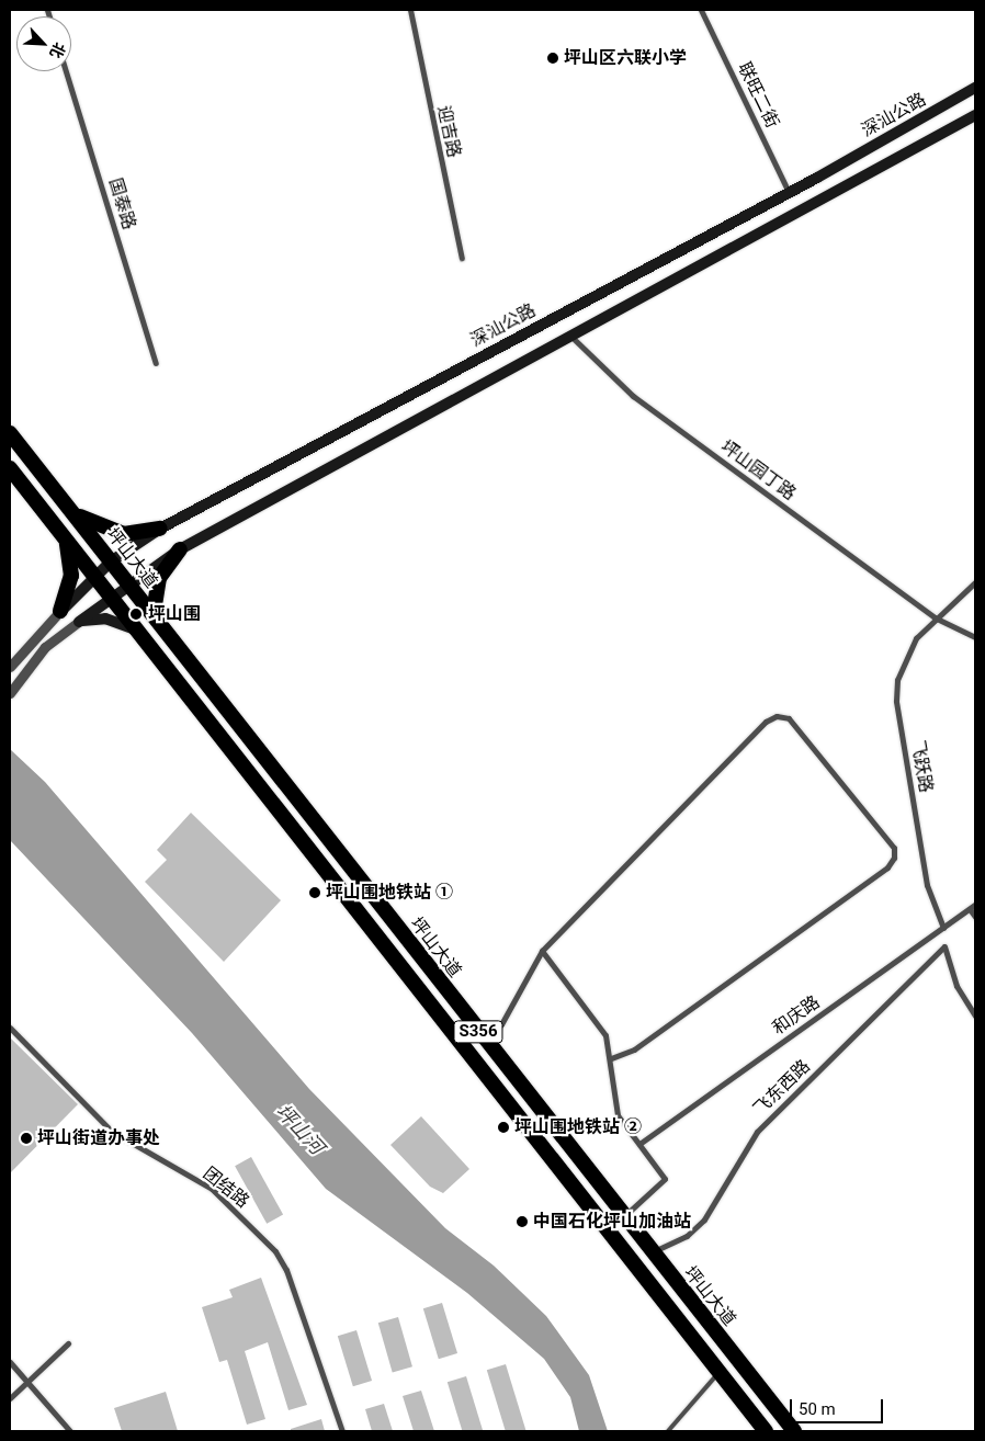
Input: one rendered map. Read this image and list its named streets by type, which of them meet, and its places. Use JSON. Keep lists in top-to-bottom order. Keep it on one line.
{"streets":{"highway":["坪山大道","S356"],"main road":["深汕公路"],"street":["联旺二街","迎吉路","国泰路","坪山园丁路","飞跃路","和庆路","飞东西路","团结路"]},"crossings":[["联旺二街","深汕公路"],["深汕公路","坪山大道"],["坪山园丁路","飞跃路"],["坪山大道","飞东西路"],["飞跃路","和庆路"]],"water":["坪山河"],"places":["坪山区六联小学","坪山围","坪山围地铁站 ①","坪山围地铁站 ②","坪山街道办事处","中国石化坪山加油站"],"scale_bar":"50 m","north":"bottom right"}
